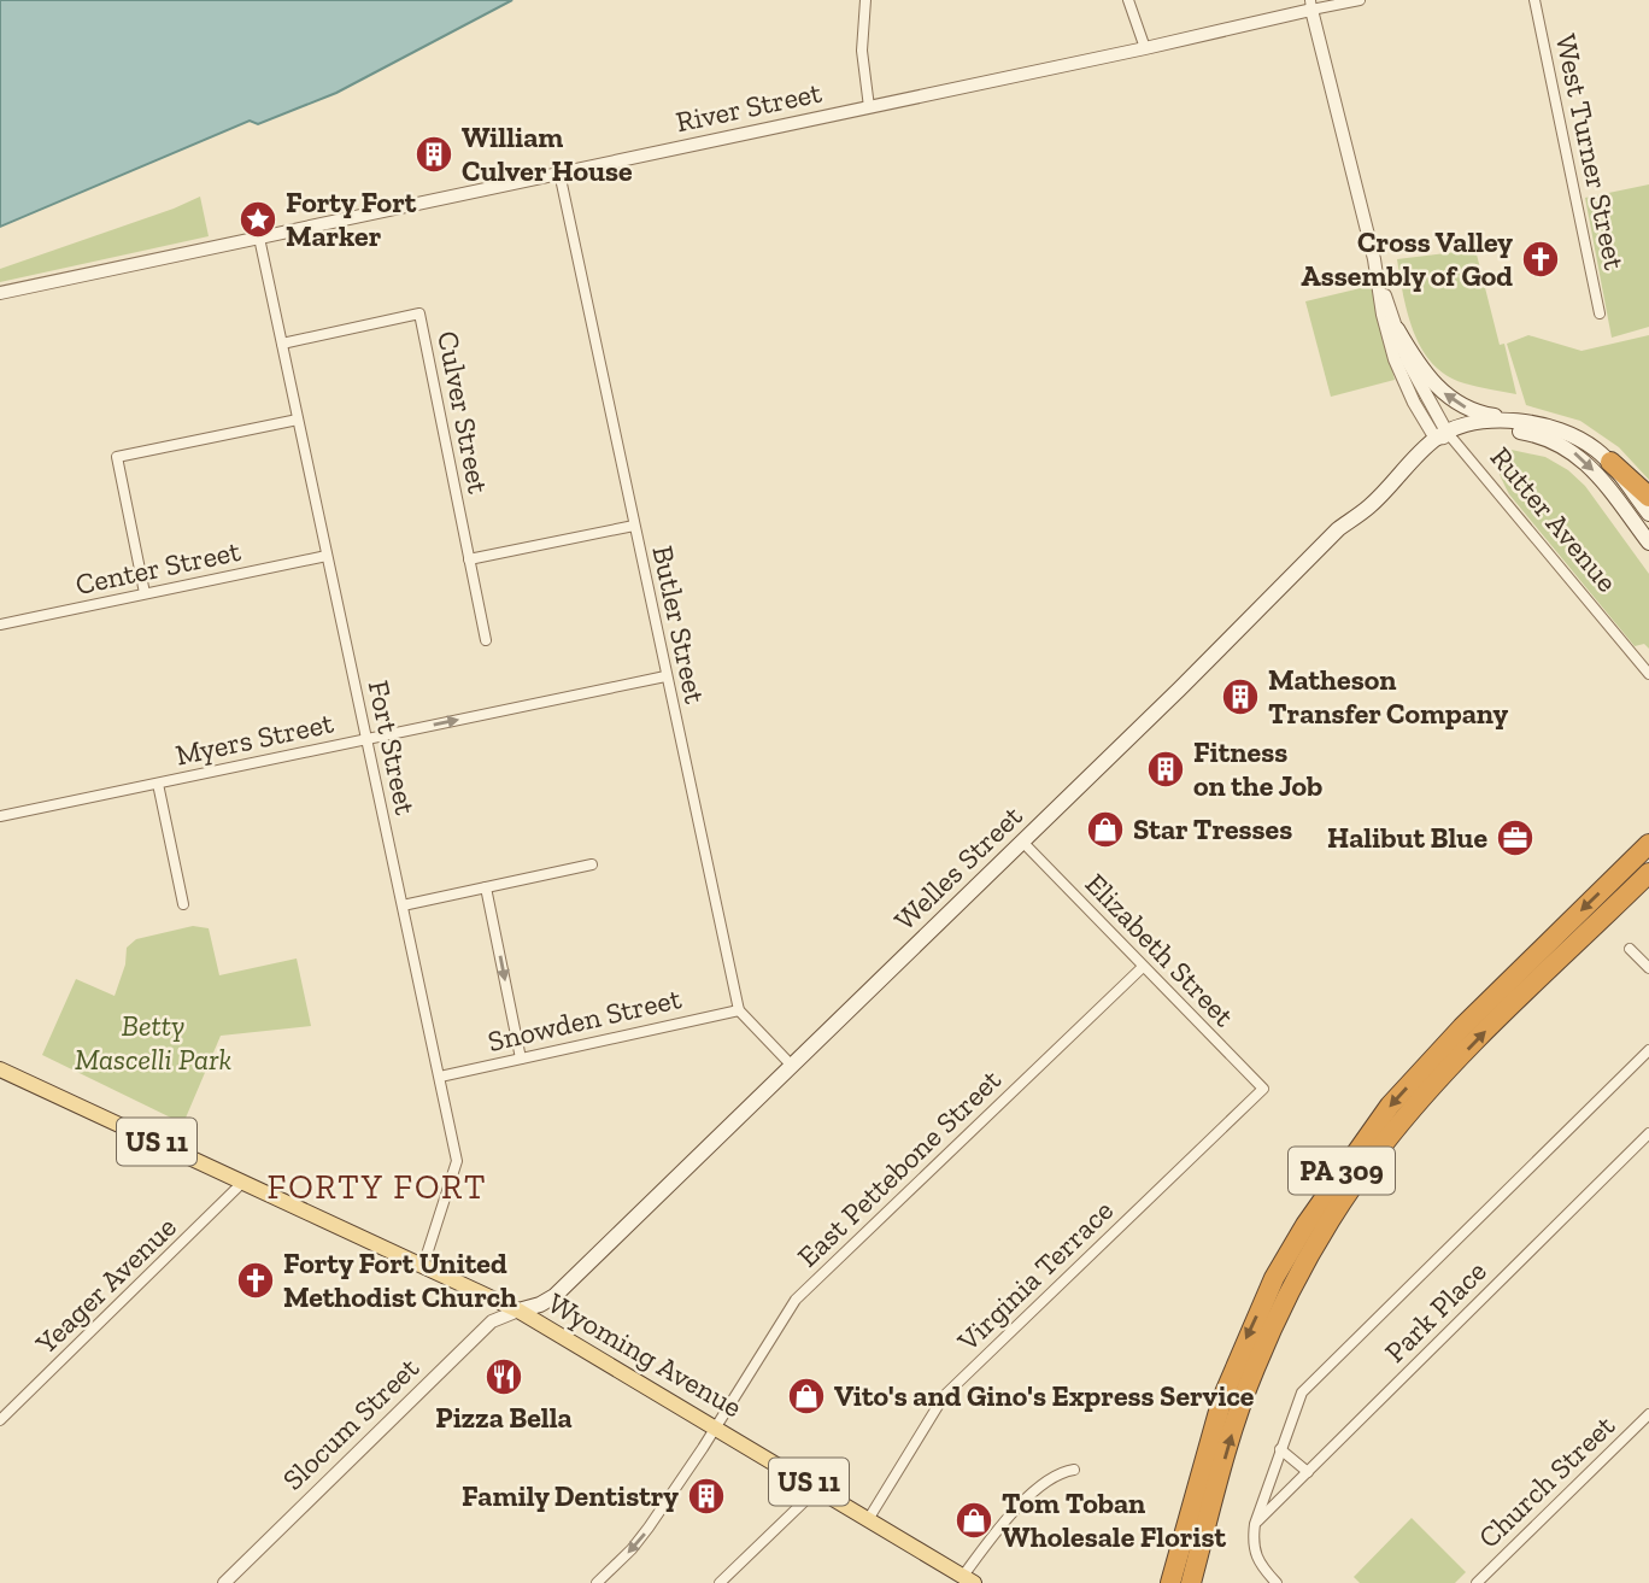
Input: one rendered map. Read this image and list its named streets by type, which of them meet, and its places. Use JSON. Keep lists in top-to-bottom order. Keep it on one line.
{"streets":{"highway":["PA 309"],"main road":["Rutter Avenue","Welles Street","US 11","Wyoming Avenue"],"street":["River Street","West Turner Street","Culver Street","Center Street","Butler Street","Myers Street","Fort Street","Elizabeth Street","Snowden Street","East Pettebone Street","Virginia Terrace","Yeager Avenue","Park Place","Slocum Street","Church Street"]},"crossings":[["River Street","Rutter Avenue"],["River Street","Butler Street"],["River Street","Fort Street"],["Culver Street","Fort Street"],["Rutter Avenue","Welles Street"],["Center Street","Fort Street"],["Butler Street","Myers Street"],["Butler Street","Snowden Street"],["Myers Street","Fort Street"],["Fort Street","Snowden Street"],["Fort Street","Wyoming Avenue"],["Welles Street","Elizabeth Street"],["Welles Street","Wyoming Avenue"],["Welles Street","Slocum Street"],["Elizabeth Street","East Pettebone Street"],["Elizabeth Street","Virginia Terrace"],["East Pettebone Street","Wyoming Avenue"],["Virginia Terrace","Wyoming Avenue"],["Yeager Avenue","Wyoming Avenue"],["Wyoming Avenue","Slocum Street"]],"one_way":["Myers Street"],"districts":["FORTY FORT"],"parks":["Betty Mascelli Park"],"places":{"building":["William Culver House","Matheson Transfer Company","Fitness on the Job","Family Dentistry"],"place":["Forty Fort Marker"],"church":["Cross Valley Assembly of God","Forty Fort United Methodist Church"],"shop":["Star Tresses","Vito's and Gino's Express Service","Tom Toban Wholesale Florist"],"office":["Halibut Blue"],"restaurant":["Pizza Bella"]}}
